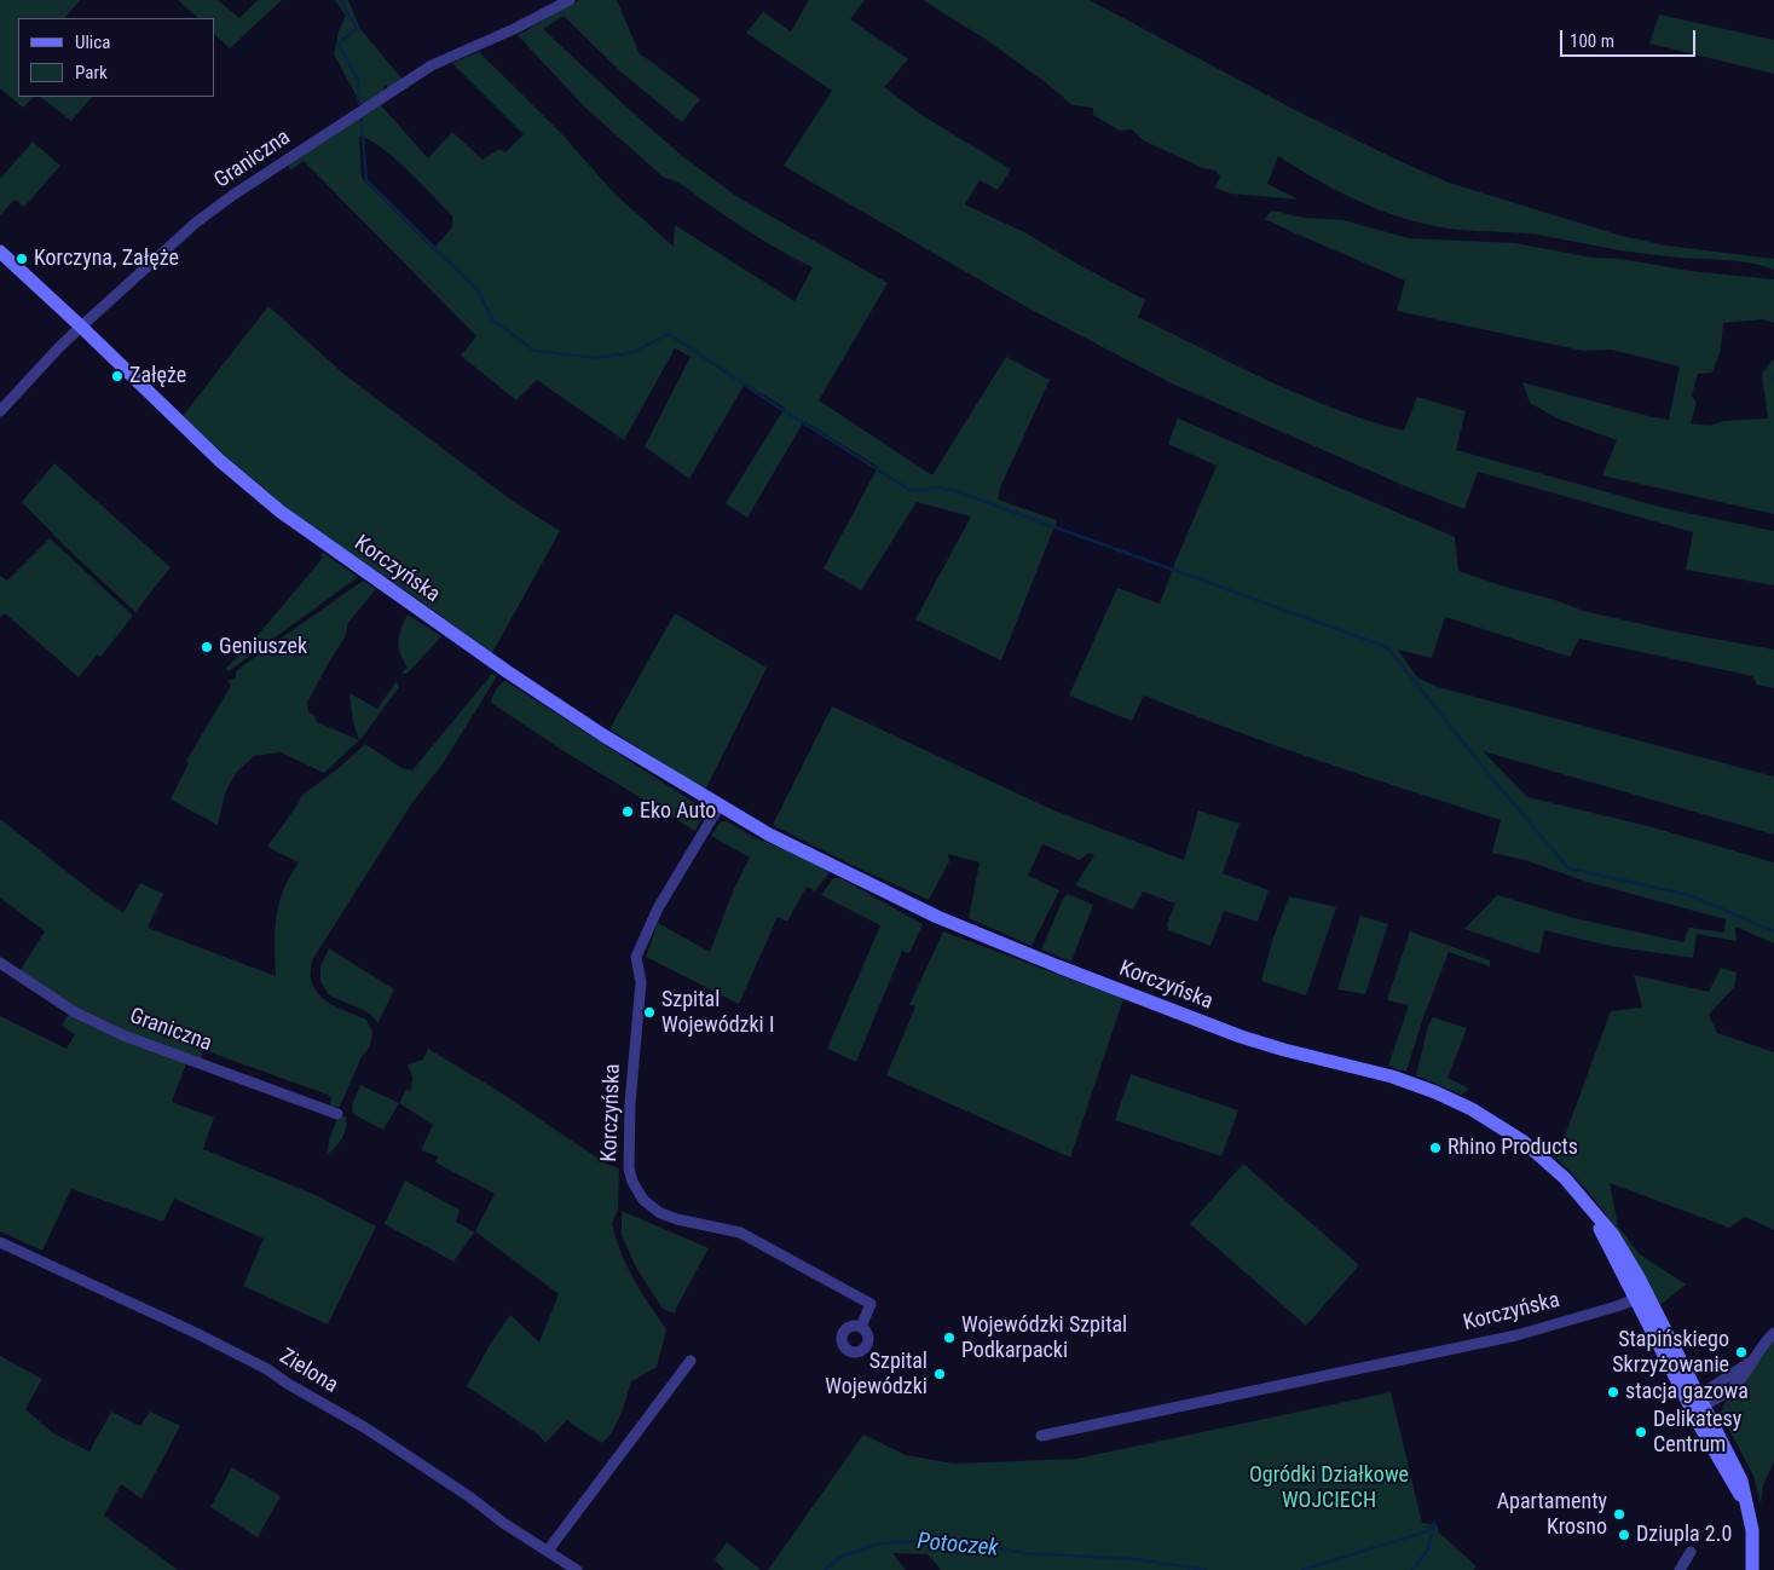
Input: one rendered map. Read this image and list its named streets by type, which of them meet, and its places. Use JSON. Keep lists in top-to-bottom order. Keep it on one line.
{"streets":{"main road":["Korczyńska"],"street":["Graniczna","Zielona"]},"crossings":[["Graniczna","Korczyńska"]],"water":["Potoczek"],"parks":["Ogródki Działkowe WOJCIECH"],"places":["Korczyna, Załęże","Załęże","Geniuszek","Eko Auto","Szpital Wojewódzki I","Rhino Products","Wojewódzki Szpital Podkarpacki","Stapińskiego Skrzyżowanie","Szpital Wojewódzki","stacja gazowa","Delikatesy Centrum","Apartamenty Krosno","Dziupla 2.0"],"legend":["Ulica","Park"],"scale_bar":"100 m"}
